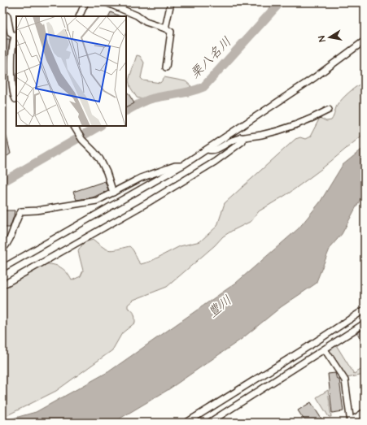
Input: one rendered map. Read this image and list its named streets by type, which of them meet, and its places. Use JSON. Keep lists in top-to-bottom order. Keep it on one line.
{"water":["栗八名川","豊川"],"north":"left"}
